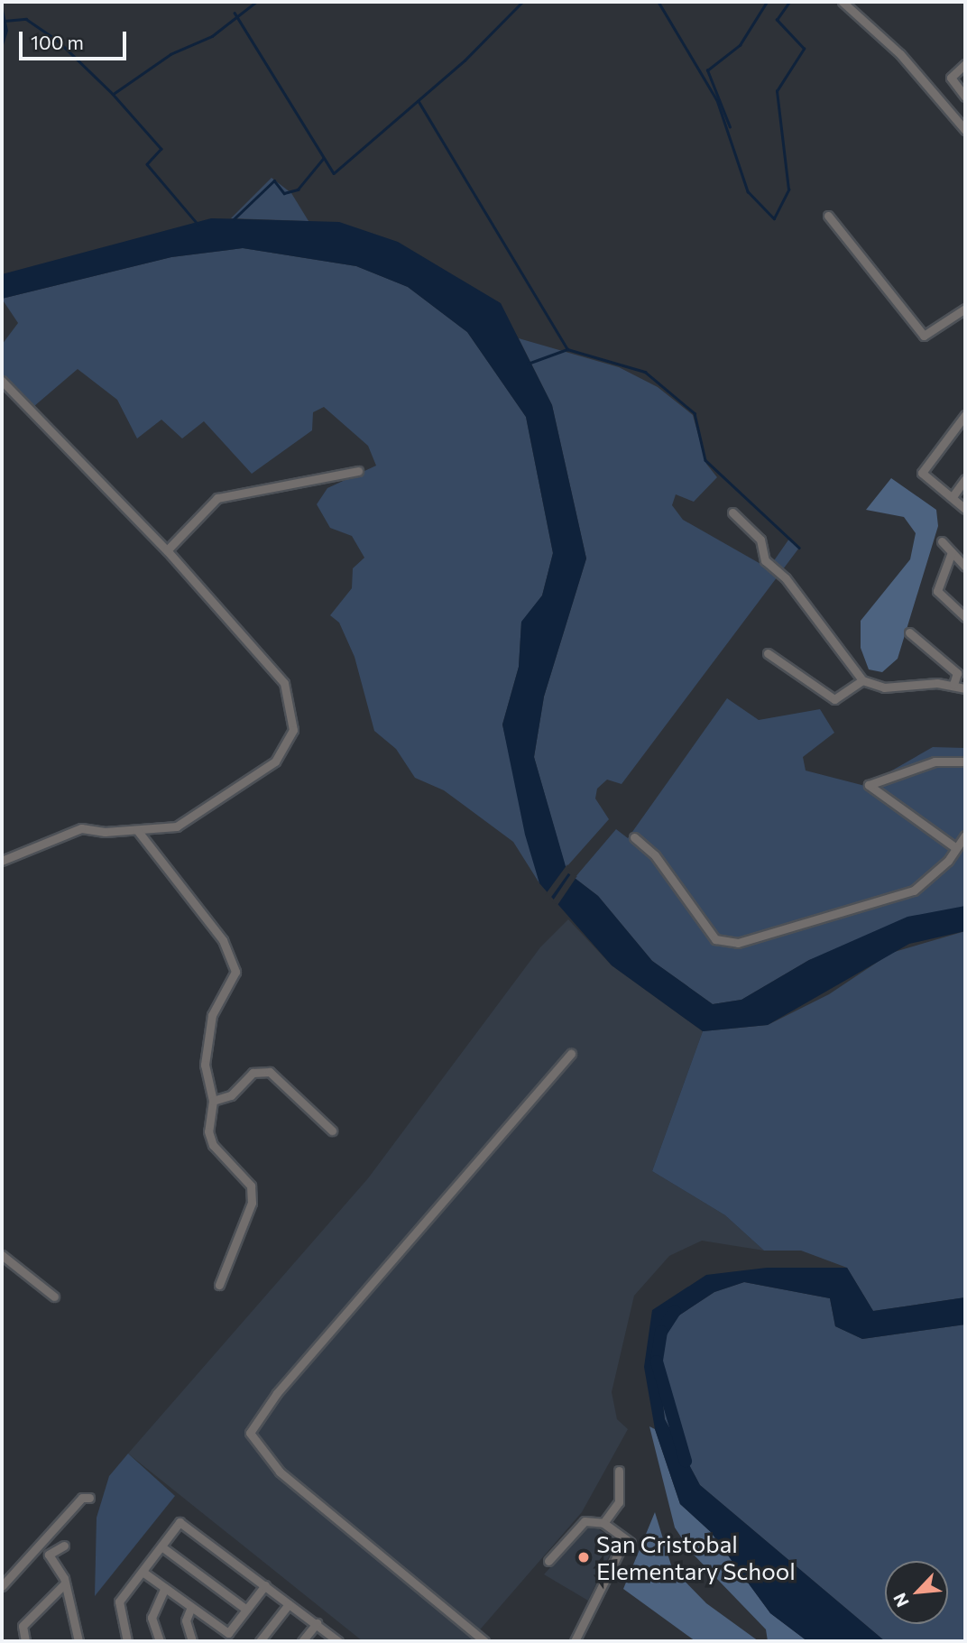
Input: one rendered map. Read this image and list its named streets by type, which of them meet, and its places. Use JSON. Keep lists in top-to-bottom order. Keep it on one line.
{"places":["San Cristobal Elementary School"],"scale_bar":"100 m","north":"bottom left"}
